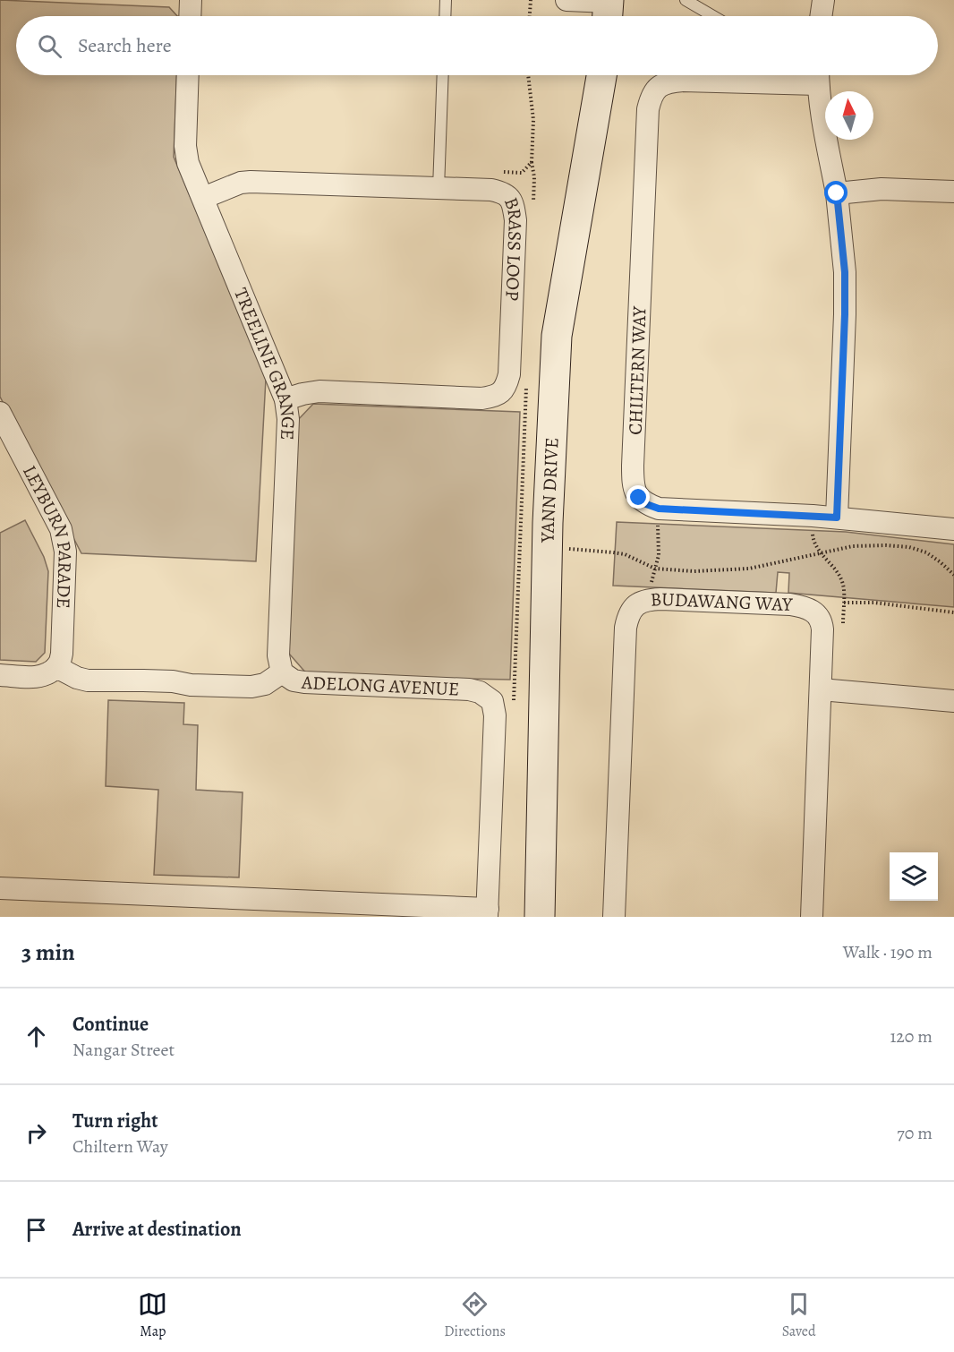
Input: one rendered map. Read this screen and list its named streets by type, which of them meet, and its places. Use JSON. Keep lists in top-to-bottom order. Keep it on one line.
{"streets":{"street":["BRASS LOOP","TREELINE GRANGE","CHILTERN WAY","YANN DRIVE","LEYBURN PARADE","BUDAWANG WAY","ADELONG AVENUE"]},"crossings":[["BRASS LOOP","TREELINE GRANGE"],["TREELINE GRANGE","ADELONG AVENUE"],["LEYBURN PARADE","ADELONG AVENUE"]],"north":"top","page":{"search":"Search here","heading":["3 min","Walk · 190 m"],"list":[["Continue","Nangar Street","120 m"],["Turn right","Chiltern Way","70 m"],"Arrive at destination"],"nav":["Map","Directions","Saved"]}}
